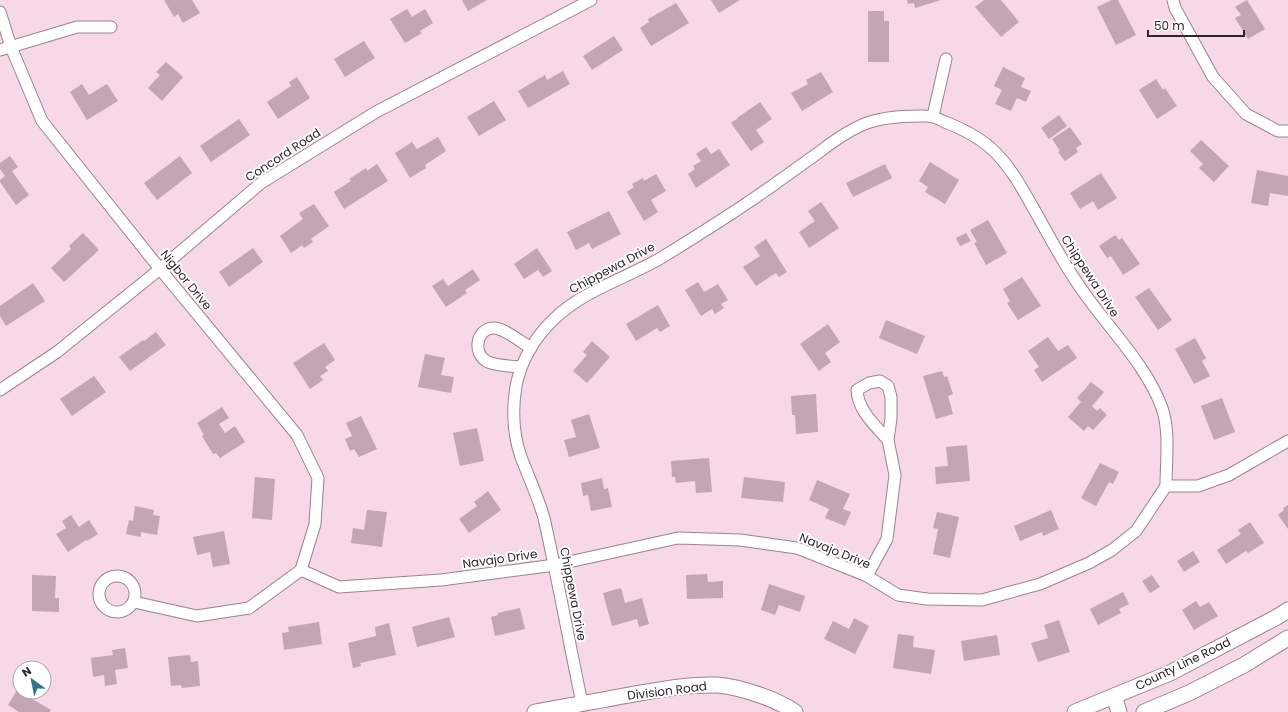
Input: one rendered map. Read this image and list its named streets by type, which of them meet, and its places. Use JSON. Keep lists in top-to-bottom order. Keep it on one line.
{"streets":{"main road":["County Line Road","Division Road"],"street":["Concord Road","Chippewa Drive","Nigbor Drive","Navajo Drive"]},"crossings":[["Concord Road","Nigbor Drive"],["Chippewa Drive","Navajo Drive"],["Chippewa Drive","Division Road"],["Nigbor Drive","Navajo Drive"]],"scale_bar":"50 m","north":"top left"}
